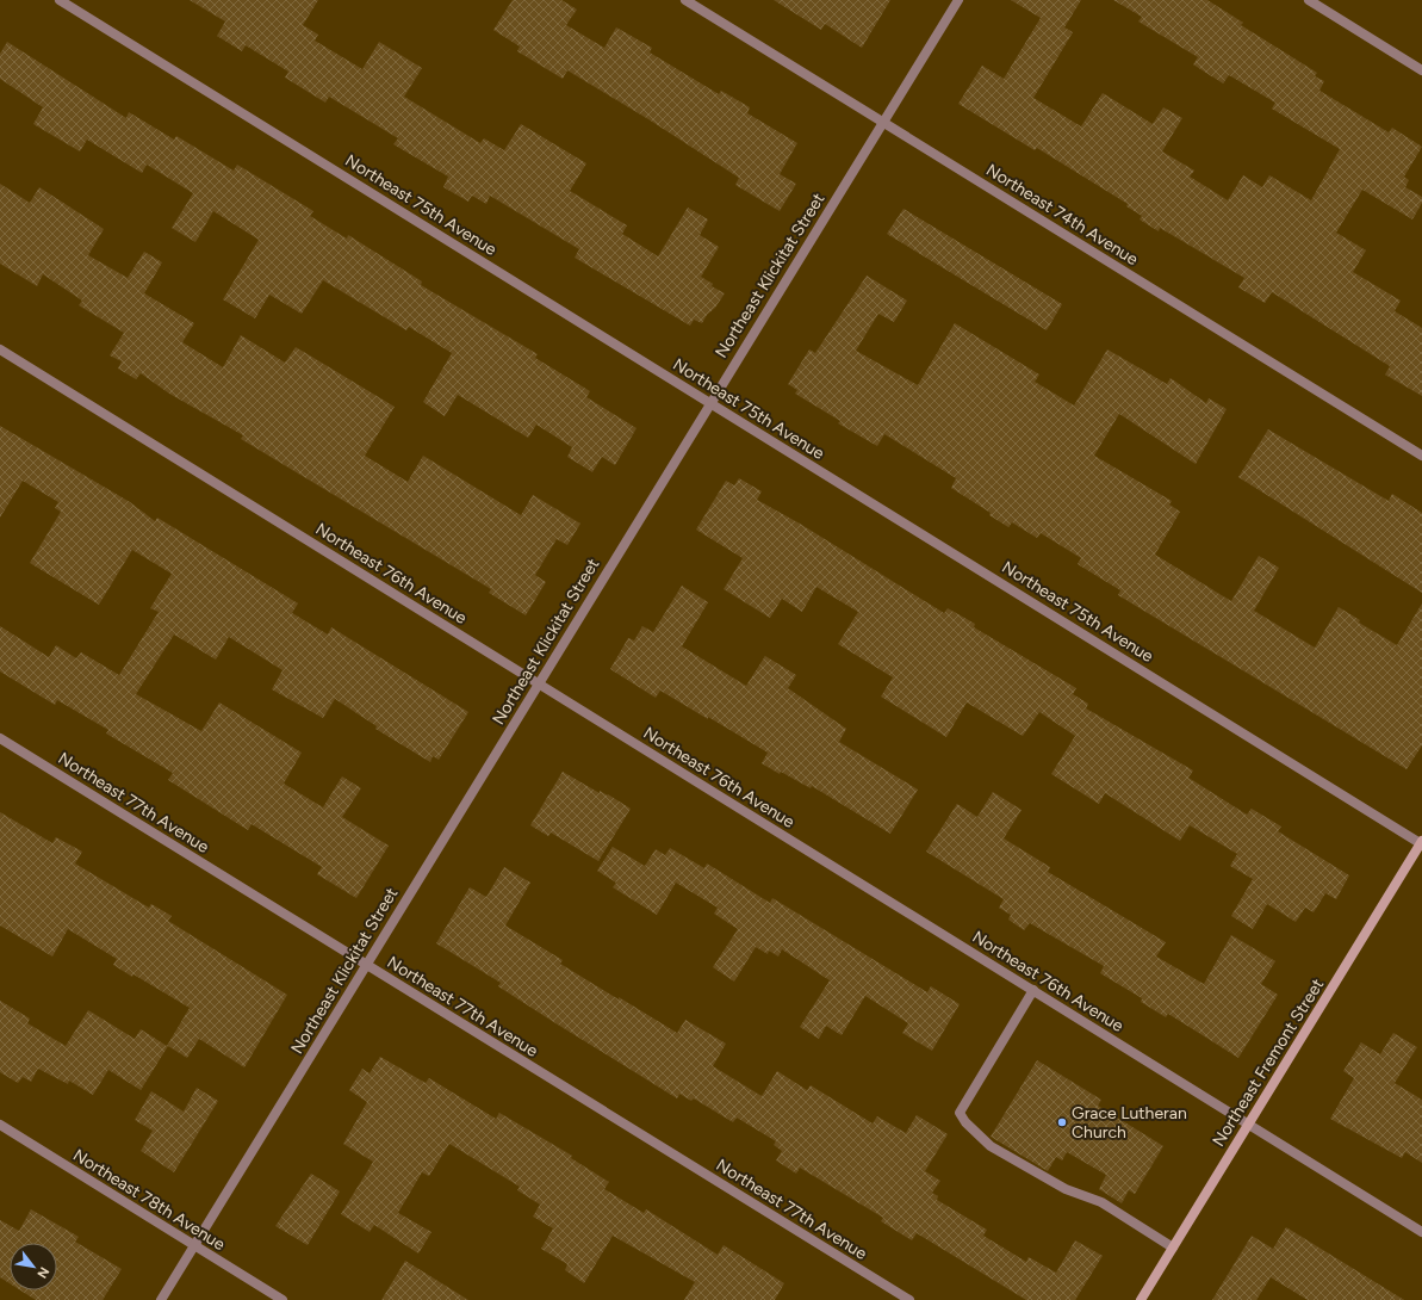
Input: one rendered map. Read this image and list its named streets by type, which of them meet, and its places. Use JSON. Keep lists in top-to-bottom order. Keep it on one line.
{"streets":{"street":["Northeast 75th Avenue","Northeast 74th Avenue","Northeast Klickitat Street","Northeast 76th Avenue","Northeast 77th Avenue","Northeast Fremont Street","Northeast 78th Avenue"]},"crossings":[["Northeast 75th Avenue","Northeast Klickitat Street"],["Northeast 75th Avenue","Northeast Fremont Street"],["Northeast 74th Avenue","Northeast Klickitat Street"],["Northeast Klickitat Street","Northeast 76th Avenue"],["Northeast Klickitat Street","Northeast 77th Avenue"],["Northeast Klickitat Street","Northeast 78th Avenue"],["Northeast 76th Avenue","Northeast Fremont Street"]],"places":["Grace Lutheran Church"],"north":"bottom right"}
